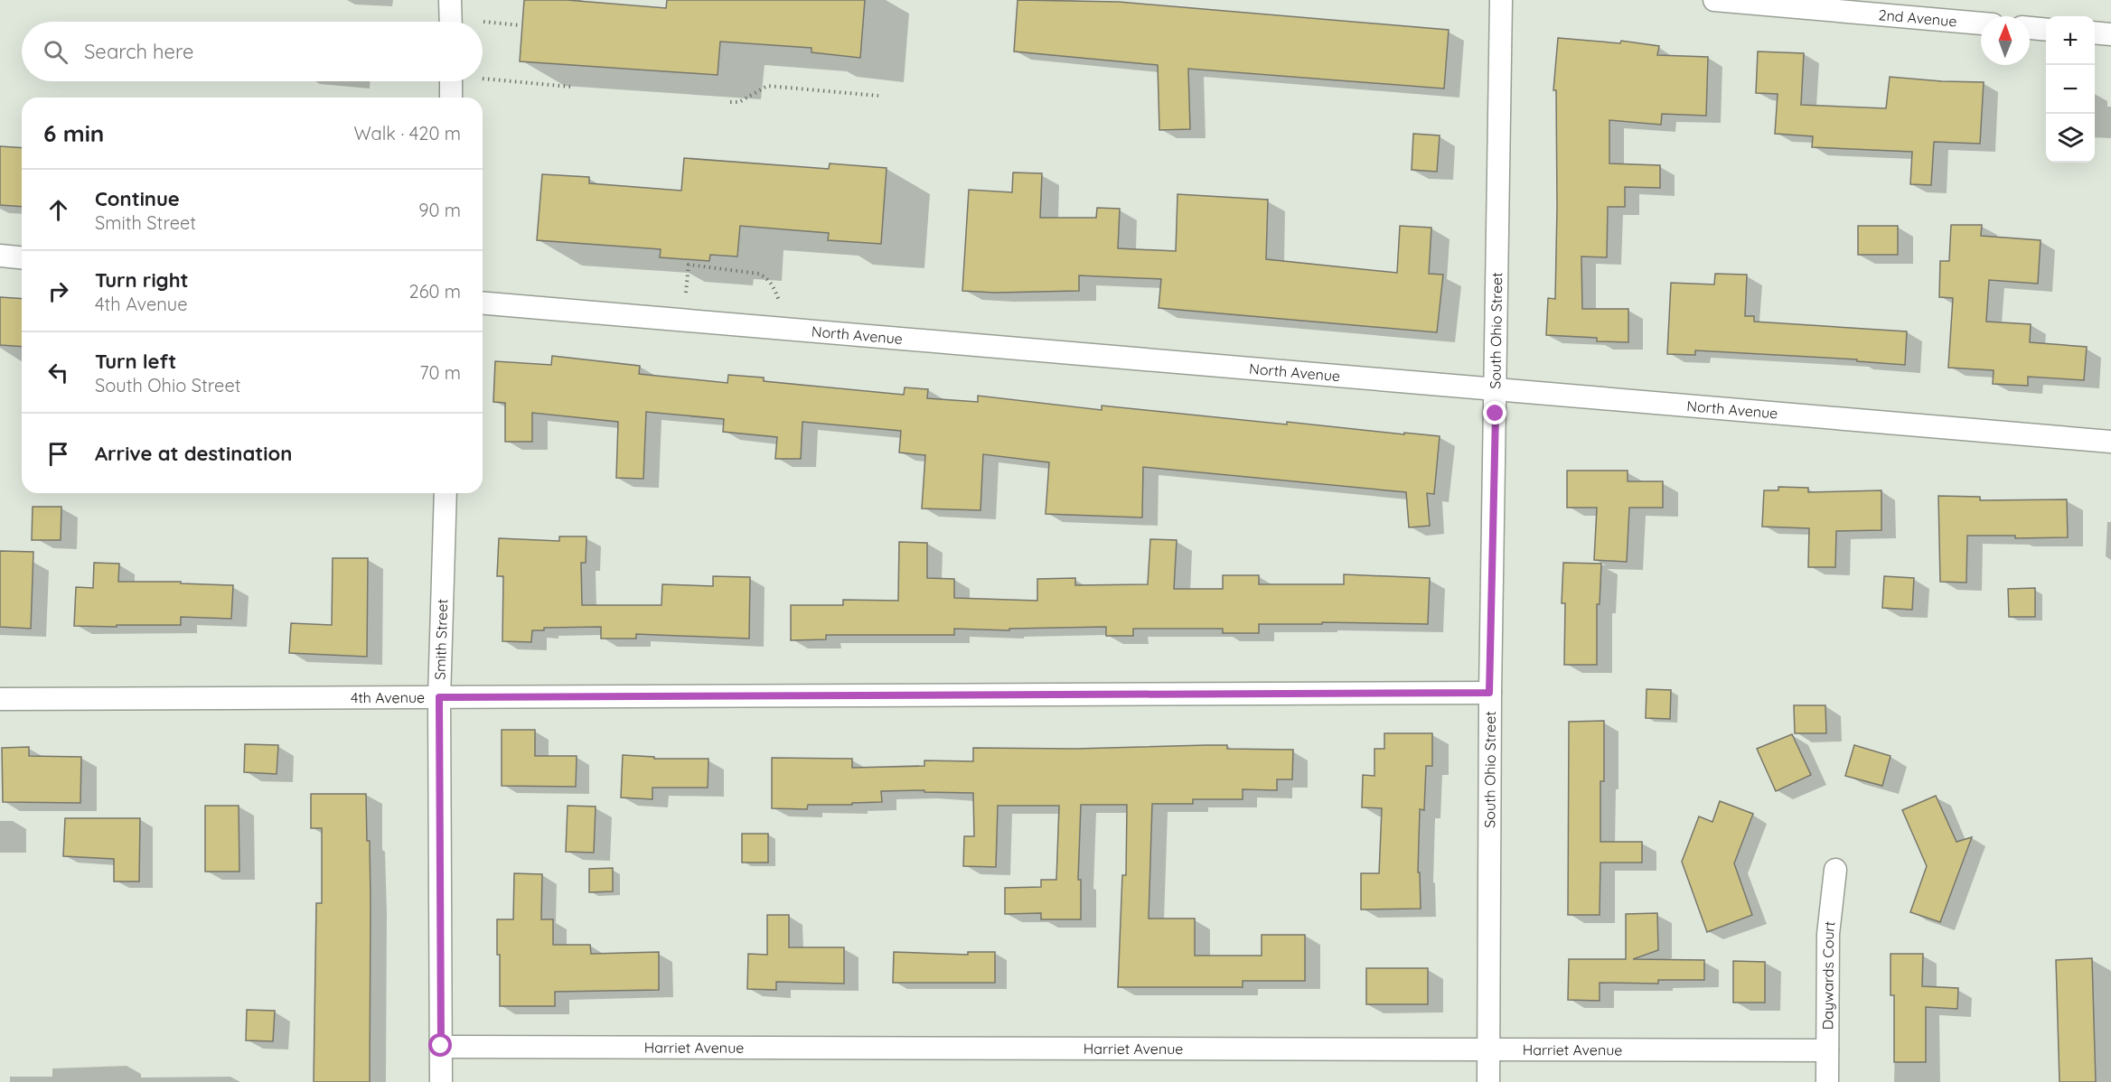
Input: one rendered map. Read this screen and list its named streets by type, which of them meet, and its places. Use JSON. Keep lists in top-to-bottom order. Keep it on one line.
{"streets":{"street":["2nd Avenue","South Ohio Street","North Avenue","Smith Street","4th Avenue","Daywards Court","Harriet Avenue"]},"crossings":[["South Ohio Street","North Avenue"],["South Ohio Street","4th Avenue"],["South Ohio Street","Harriet Avenue"],["Smith Street","4th Avenue"],["Smith Street","Harriet Avenue"],["Daywards Court","Harriet Avenue"]],"north":"top","page":{"map_buttons":["+","−"],"search":"Search here","heading":["6 min","Walk · 420 m"],"list":[["Continue","Smith Street","90 m"],["Turn right","4th Avenue","260 m"],["Turn left","South Ohio Street","70 m"],"Arrive at destination"]}}
